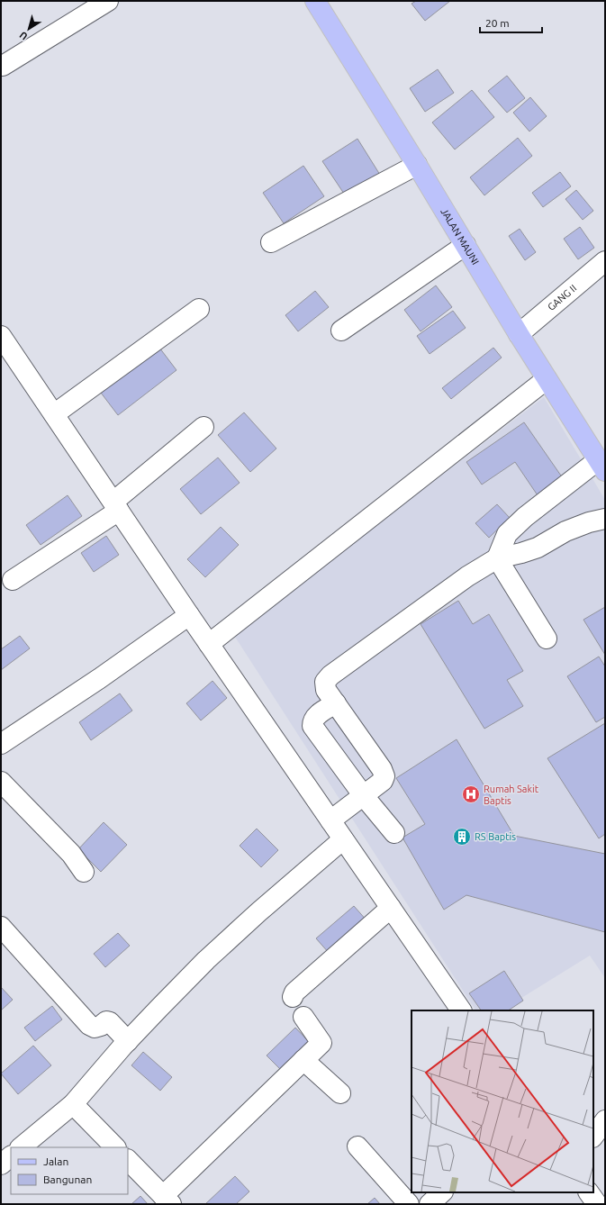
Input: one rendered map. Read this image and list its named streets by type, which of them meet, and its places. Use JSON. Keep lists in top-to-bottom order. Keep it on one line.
{"streets":{"main road":["JALAN MAUNI"],"street":["GANG II"]},"crossings":[["JALAN MAUNI","GANG II"]],"places":{"hospital":["Rumah Sakit Baptis"],"building":["RS Baptis"]},"legend":["Jalan","Bangunan"],"scale_bar":"20 m","north":"bottom left"}
